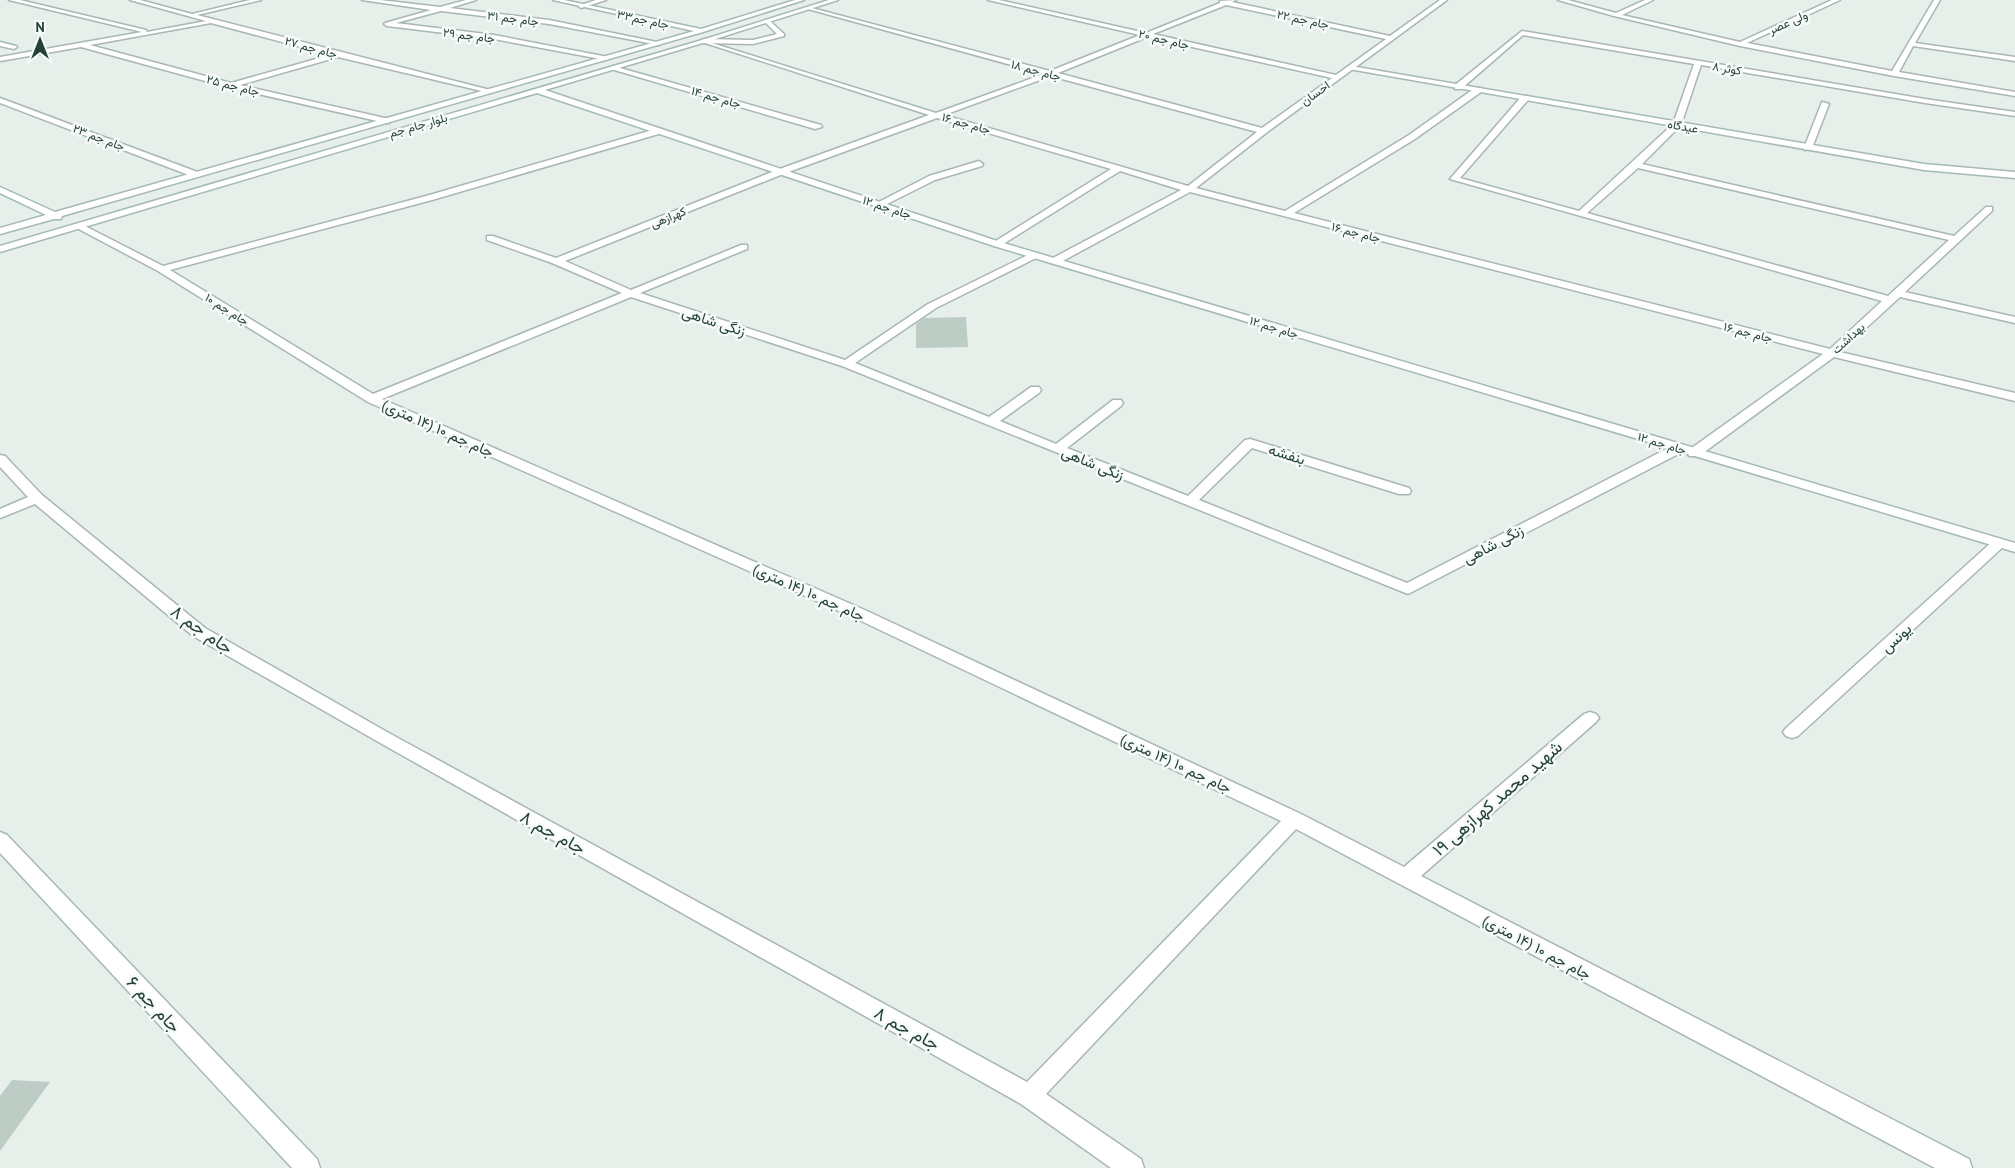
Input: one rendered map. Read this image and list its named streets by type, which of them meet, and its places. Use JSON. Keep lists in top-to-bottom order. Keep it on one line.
{"streets":{"street":["جام جم ۳۱","جام جم۳۳","جام جم ۲۲","ولی عصر","جام جم ۲۹","جام جم ۲۰","جام جم ۲۷","کوثر ۸","جام جم ۱۸","جام جم ۲۵","احسان","جام جم ۱۴","جام جم ۱۶","بلوار جام جم","عیدگاه","جام جم ۲۳","جام جم ۱۲","کهرازهی","جام جم ۱۰","زنگی شاهی","بهداشت","جام جم ۱۰ (۱۴ متری)","بنفشه","جام جم ۸","یونس","شهید محمد کهرازهی ۱۹","جام جم ۶"]},"crossings":[["جام جم ۳۱","جام جم ۲۹"],["جام جم ۳۱","بلوار جام جم"],["جام جم۳۳","بلوار جام جم"],["جام جم ۲۲","احسان"],["جام جم ۲۲","کهرازهی"],["جام جم ۲۹","بلوار جام جم"],["جام جم ۲۰","احسان"],["جام جم ۲۰","کهرازهی"],["جام جم ۲۷","بلوار جام جم"],["کوثر ۸","عیدگاه"],["جام جم ۱۸","احسان"],["جام جم ۱۸","بلوار جام جم"],["جام جم ۱۸","کهرازهی"],["جام جم ۲۵","بلوار جام جم"],["احسان","جام جم ۱۶"],["احسان","عیدگاه"],["احسان","جام جم ۱۲"],["جام جم ۱۴","بلوار جام جم"],["جام جم ۱۶","بلوار جام جم"],["جام جم ۱۶","کهرازهی"],["جام جم ۱۶","بهداشت"],["بلوار جام جم","جام جم ۲۳"],["بلوار جام جم","جام جم ۱۲"],["بلوار جام جم","جام جم ۱۰"],["جام جم ۱۲","کهرازهی"],["جام جم ۱۲","زنگی شاهی"],["جام جم ۱۲","بهداشت"],["جام جم ۱۲","یونس"],["کهرازهی","زنگی شاهی"],["جام جم ۱۰","جام جم ۱۰ (۱۴ متری)"],["زنگی شاهی","بنفشه"],["جام جم ۱۰ (۱۴ متری)","شهید محمد کهرازهی ۱۹"]],"north":"top"}
